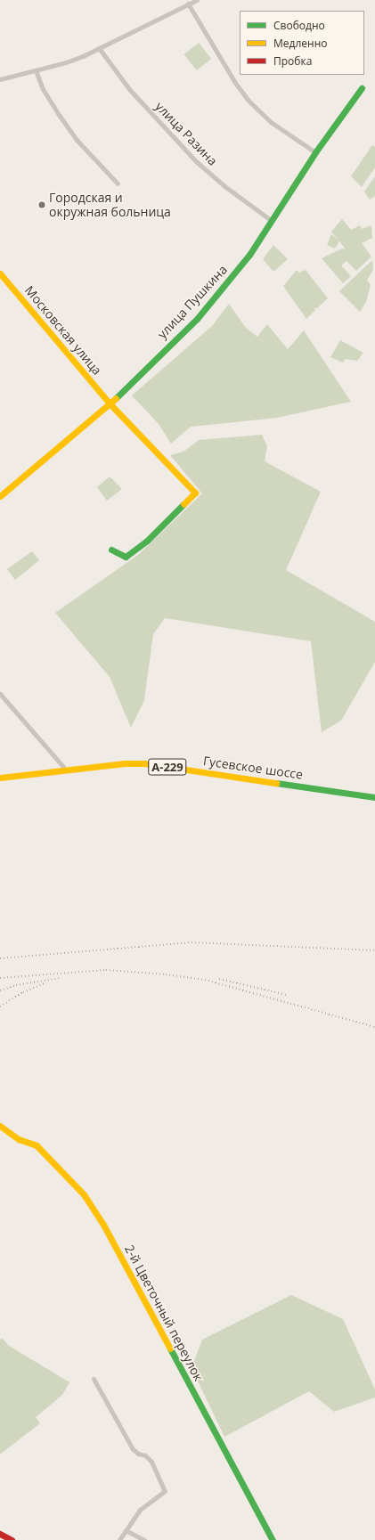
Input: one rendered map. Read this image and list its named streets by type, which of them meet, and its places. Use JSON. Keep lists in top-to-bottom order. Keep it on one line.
{"streets":{"main road":["улица Пушкина","Московская улица","А-229","Гусевское шоссе","2-й Цветочный переулок"],"street":["улица Разина"]},"crossings":[["улица Разина","улица Пушкина"],["улица Пушкина","Московская улица"]],"places":["Городская и окружная больница"],"legend":["Свободно","Медленно","Пробка"]}
